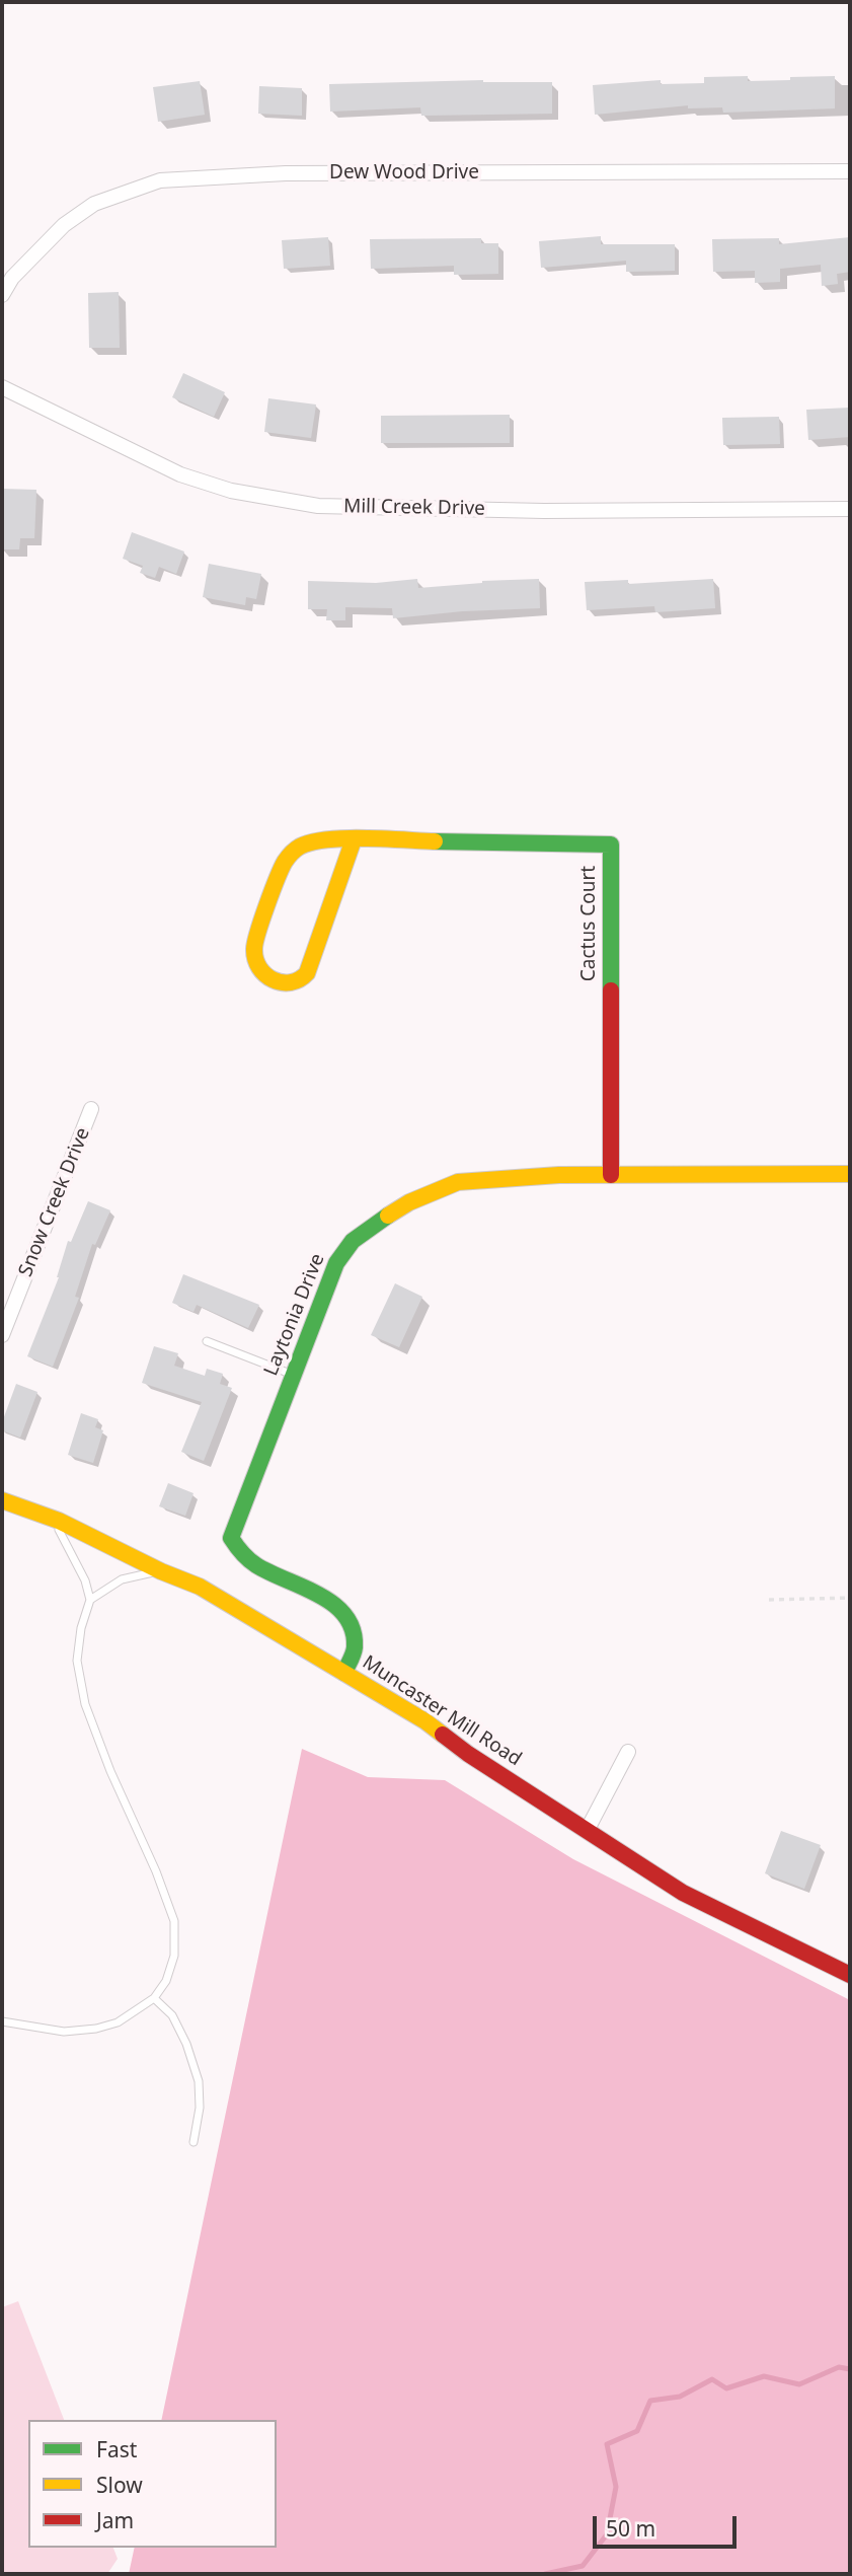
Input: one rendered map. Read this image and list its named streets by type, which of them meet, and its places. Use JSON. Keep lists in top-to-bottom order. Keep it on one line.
{"streets":{"street":["Dew Wood Drive","Mill Creek Drive","Cactus Court","Snow Creek Drive","Laytonia Drive","Muncaster Mill Road"]},"crossings":[["Cactus Court","Laytonia Drive"],["Laytonia Drive","Muncaster Mill Road"]],"legend":["Fast","Slow","Jam"],"scale_bar":"50 m"}
